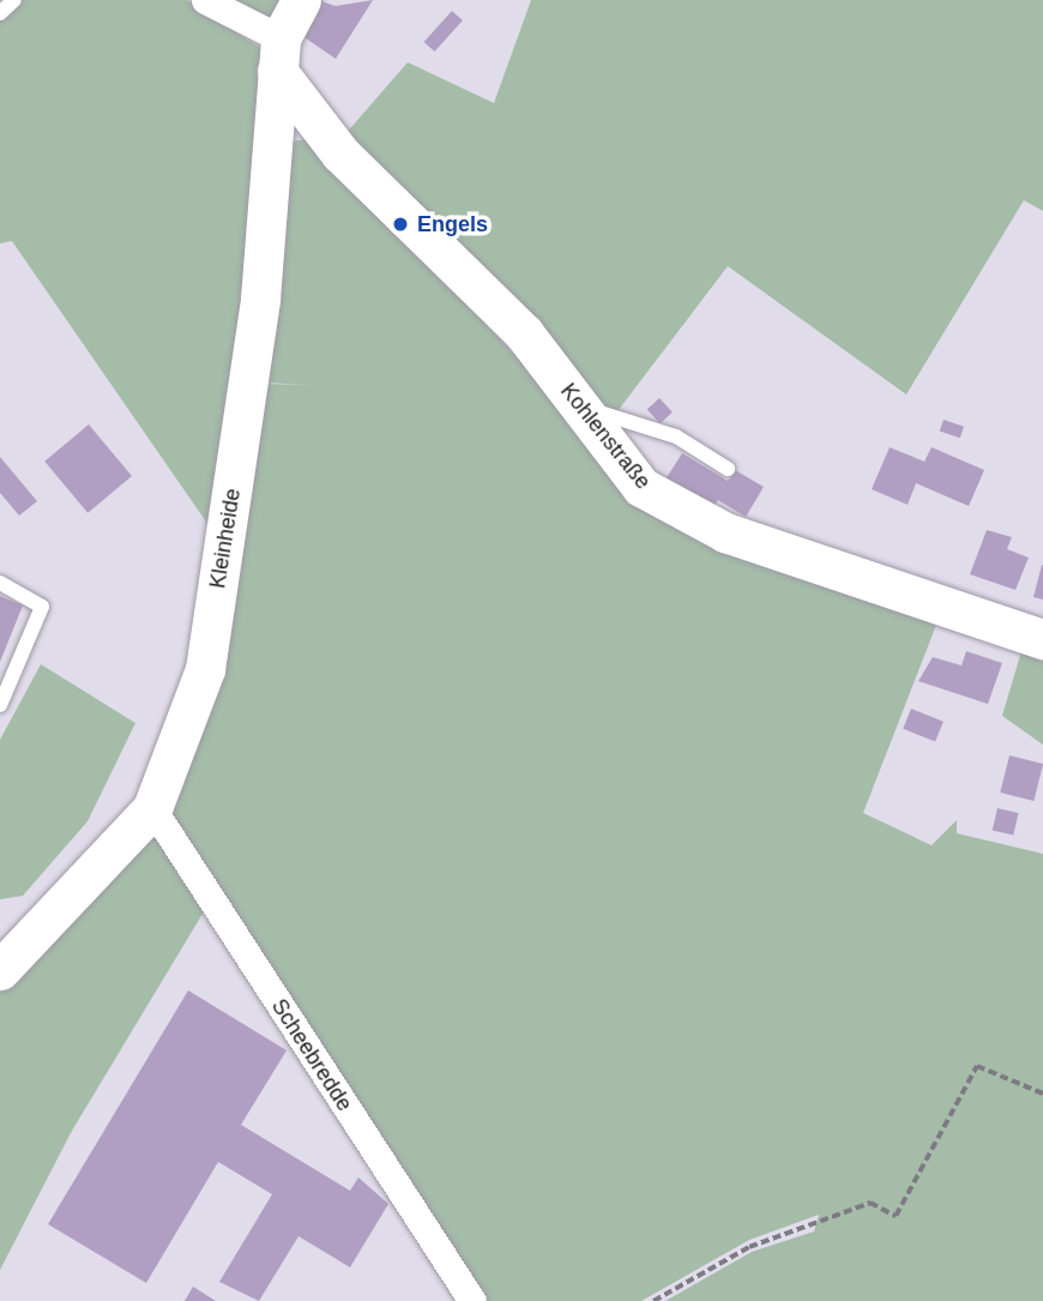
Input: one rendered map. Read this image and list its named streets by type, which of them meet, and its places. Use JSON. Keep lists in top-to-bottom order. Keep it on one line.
{"streets":{"street":["Kohlenstraße","Kleinheide","Scheebredde"]},"crossings":[["Kohlenstraße","Kleinheide"],["Kleinheide","Scheebredde"]],"places":["Engels"]}
